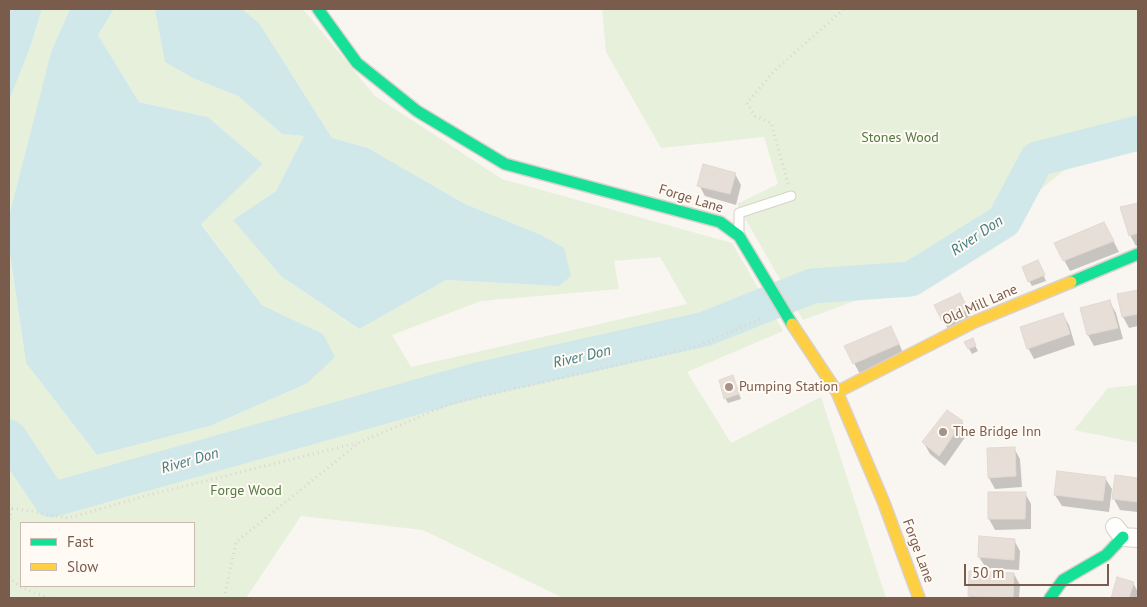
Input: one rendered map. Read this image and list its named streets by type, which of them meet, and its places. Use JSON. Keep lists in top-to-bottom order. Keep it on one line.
{"streets":{"street":["Forge Lane","Old Mill Lane"]},"crossings":[["Forge Lane","Old Mill Lane"]],"water":["River Don"],"parks":["Stones Wood","Forge Wood"],"places":["Pumping Station","The Bridge Inn"],"legend":["Fast","Slow"],"scale_bar":"50 m"}
